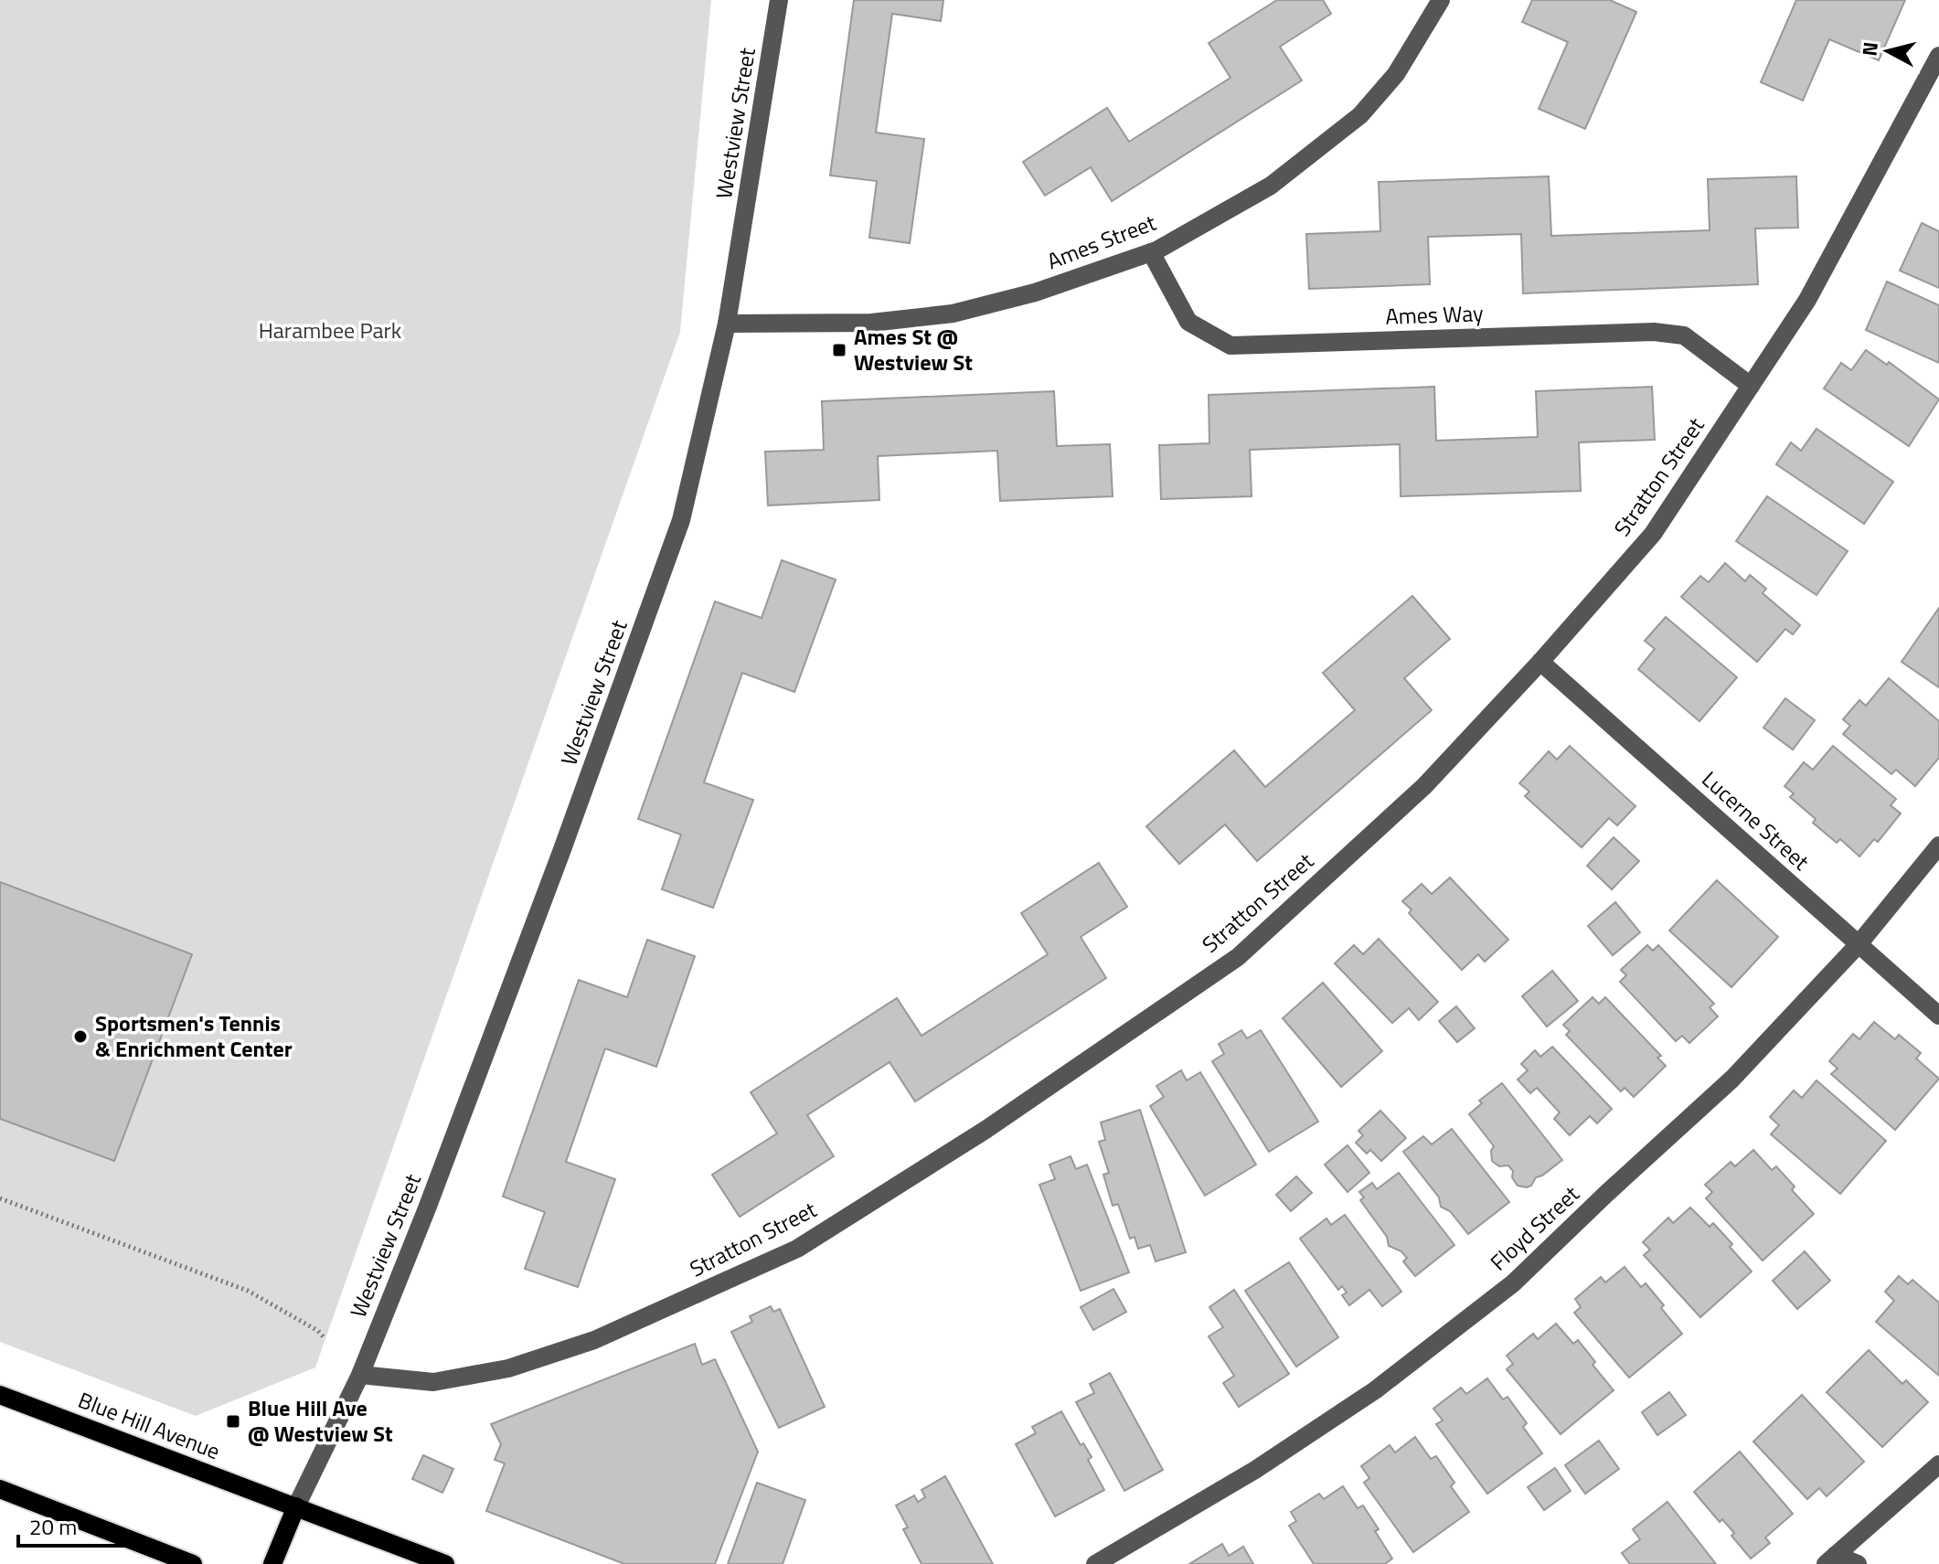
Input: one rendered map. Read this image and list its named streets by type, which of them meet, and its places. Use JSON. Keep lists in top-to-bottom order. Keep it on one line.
{"streets":{"main road":["Blue Hill Avenue"],"street":["Westview Street","Ames Street","Ames Way","Stratton Street","Lucerne Street","Floyd Street"]},"crossings":[["Westview Street","Ames Street"],["Westview Street","Stratton Street"],["Ames Street","Ames Way"],["Ames Way","Stratton Street"],["Stratton Street","Lucerne Street"],["Lucerne Street","Floyd Street"]],"parks":["Harambee Park"],"places":{"transit":["Ames St @ Westview St","Blue Hill Ave @ Westview St"],"other":["Sportsmen's Tennis & Enrichment Center"]},"scale_bar":"20 m","north":"left"}
